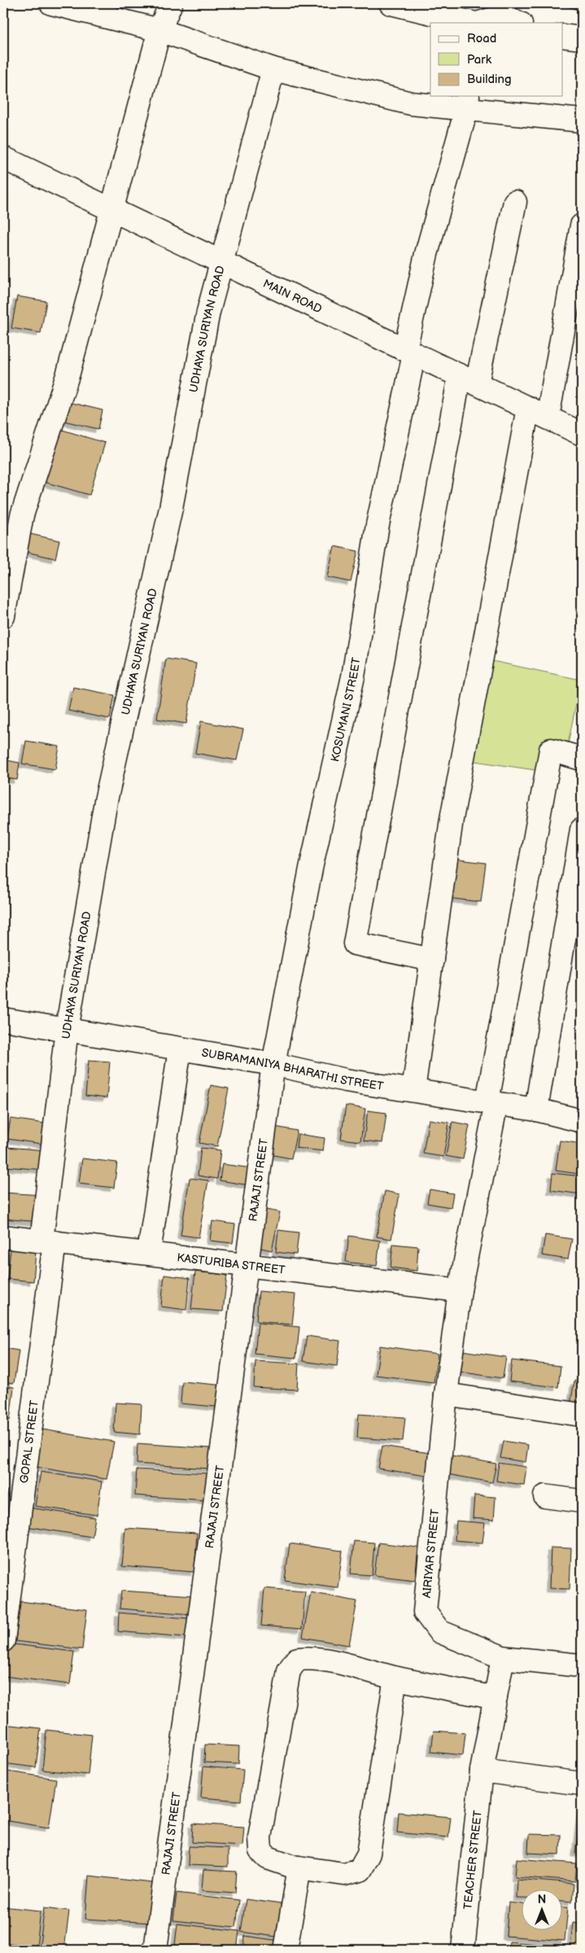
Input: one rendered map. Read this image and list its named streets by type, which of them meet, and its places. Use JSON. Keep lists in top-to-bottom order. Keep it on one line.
{"streets":{"street":["MAIN ROAD","UDHAYA SURIYAN ROAD","KOSUMANI STREET","SUBRAMANIYA BHARATHI STREET","RAJAJI STREET","KASTURIBA STREET","GOPAL STREET","AIRIYAR STREET","TEACHER STREET"]},"crossings":[["MAIN ROAD","UDHAYA SURIYAN ROAD"],["MAIN ROAD","KOSUMANI STREET"],["UDHAYA SURIYAN ROAD","SUBRAMANIYA BHARATHI STREET"],["UDHAYA SURIYAN ROAD","KASTURIBA STREET"],["UDHAYA SURIYAN ROAD","GOPAL STREET"],["KOSUMANI STREET","SUBRAMANIYA BHARATHI STREET"],["KOSUMANI STREET","RAJAJI STREET"],["SUBRAMANIYA BHARATHI STREET","RAJAJI STREET"],["SUBRAMANIYA BHARATHI STREET","AIRIYAR STREET"],["RAJAJI STREET","KASTURIBA STREET"],["KASTURIBA STREET","GOPAL STREET"],["KASTURIBA STREET","AIRIYAR STREET"]],"legend":["Road","Park","Building"],"north":"top"}
